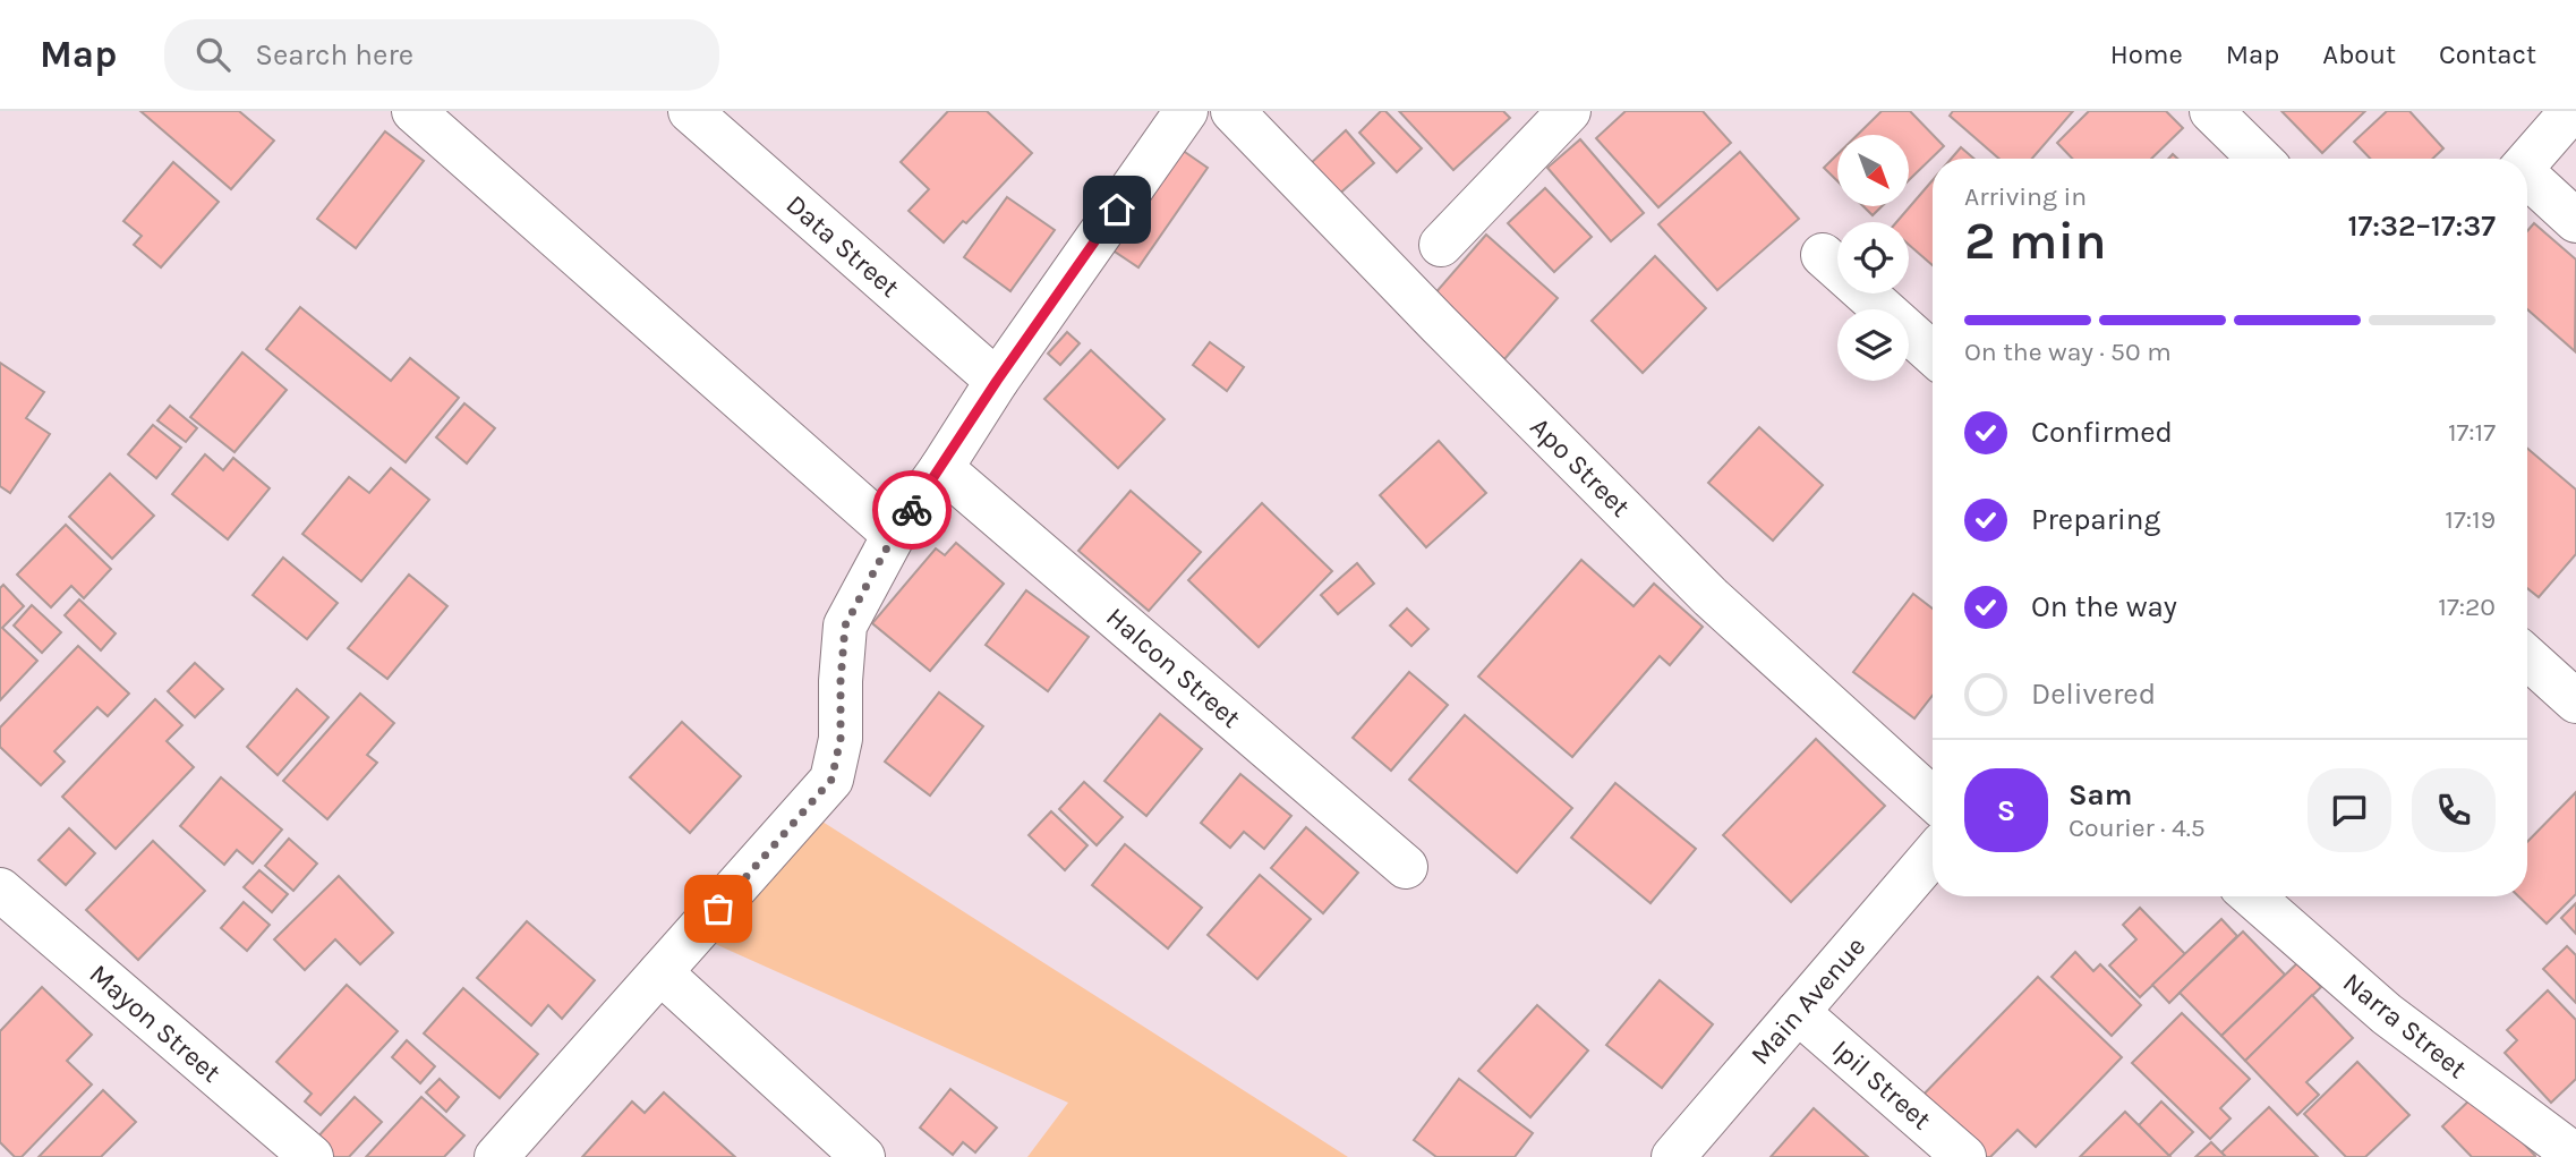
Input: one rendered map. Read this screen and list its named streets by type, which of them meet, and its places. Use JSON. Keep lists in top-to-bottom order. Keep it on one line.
{"streets":{"street":["Data Street","Apo Street","Halcon Street","Main Avenue","Mayon Street","Narra Street","Ipil Street"]},"crossings":[["Main Avenue","Ipil Street"]],"north":"bottom right","page":{"header":"Map","search":"Search here","nav":["Home","Map","About","Contact"],"heading":["2 min","Arriving in","17:32–17:37"],"panel":["Sam","Courier · 4.5"],"bar":"On the way · 50 m","list":[["Confirmed","17:17"],["Preparing","17:19"],["On the way","17:20"],"Delivered"],"round":"S"}}
